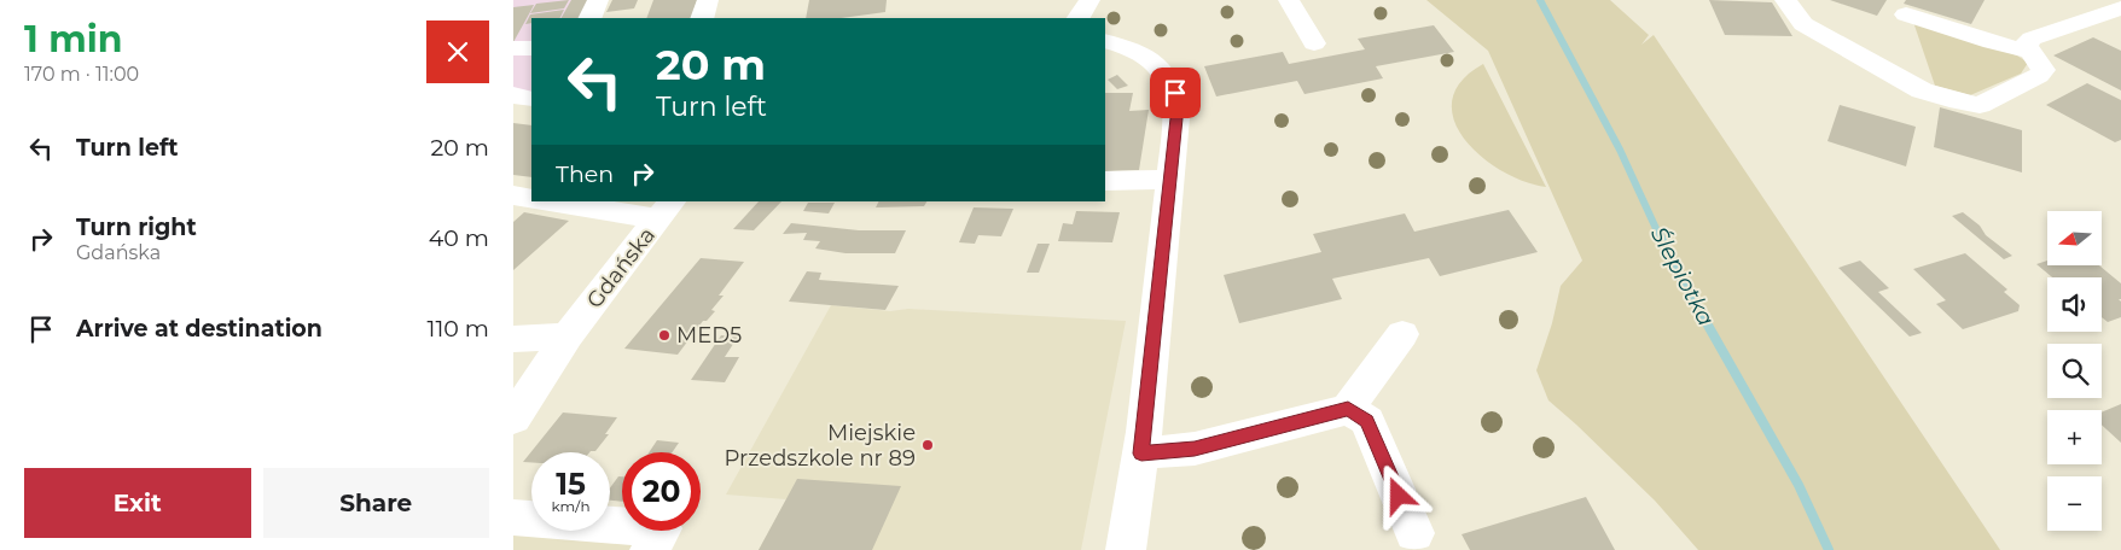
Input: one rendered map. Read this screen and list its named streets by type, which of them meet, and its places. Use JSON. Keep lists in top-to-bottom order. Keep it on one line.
{"streets":{"street":["Gdańska"]},"water":["Ślepiotka"],"places":["MED5","Miejskie Przedszkole nr 89"],"north":"left","page":{"heading":["1 min","170 m · 11:00"],"turn":["20 m","Turn left"],"list":[{"name":"Turn left","value":"20 m"},{"name":"Turn right","note":"Gdańska","value":"40 m"},{"name":"Arrive at destination","value":"110 m"}],"then":"Then","map_buttons":["+","−"],"speed":"15 km/h","limit":"20","buttons":["Exit","Share"]}}
